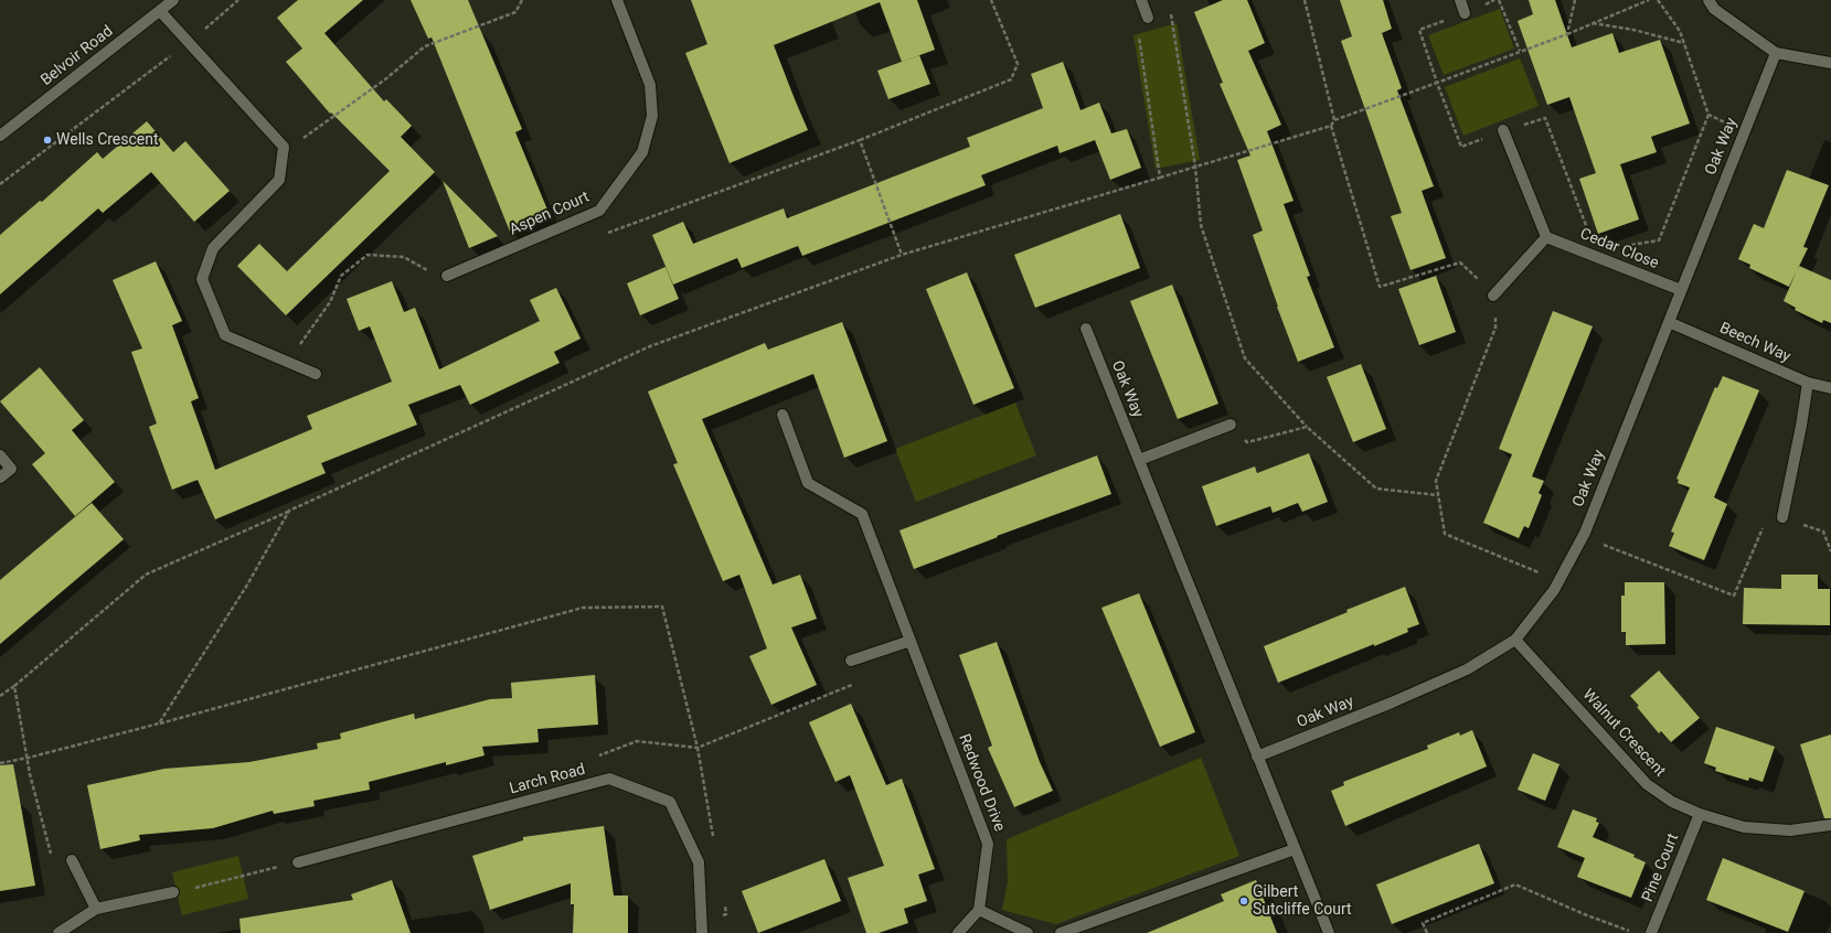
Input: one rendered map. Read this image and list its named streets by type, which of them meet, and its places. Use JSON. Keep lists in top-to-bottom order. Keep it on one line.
{"streets":{"street":["Belvoir Road","Oak Way","Aspen Court","Cedar Close","Beech Way","Walnut Crescent","Larch Road","Redwood Drive","Pine Court"]},"crossings":[["Oak Way","Cedar Close"],["Oak Way","Beech Way"],["Oak Way","Walnut Crescent"],["Walnut Crescent","Pine Court"]],"places":["Wells Crescent","Gilbert Sutcliffe Court"]}
